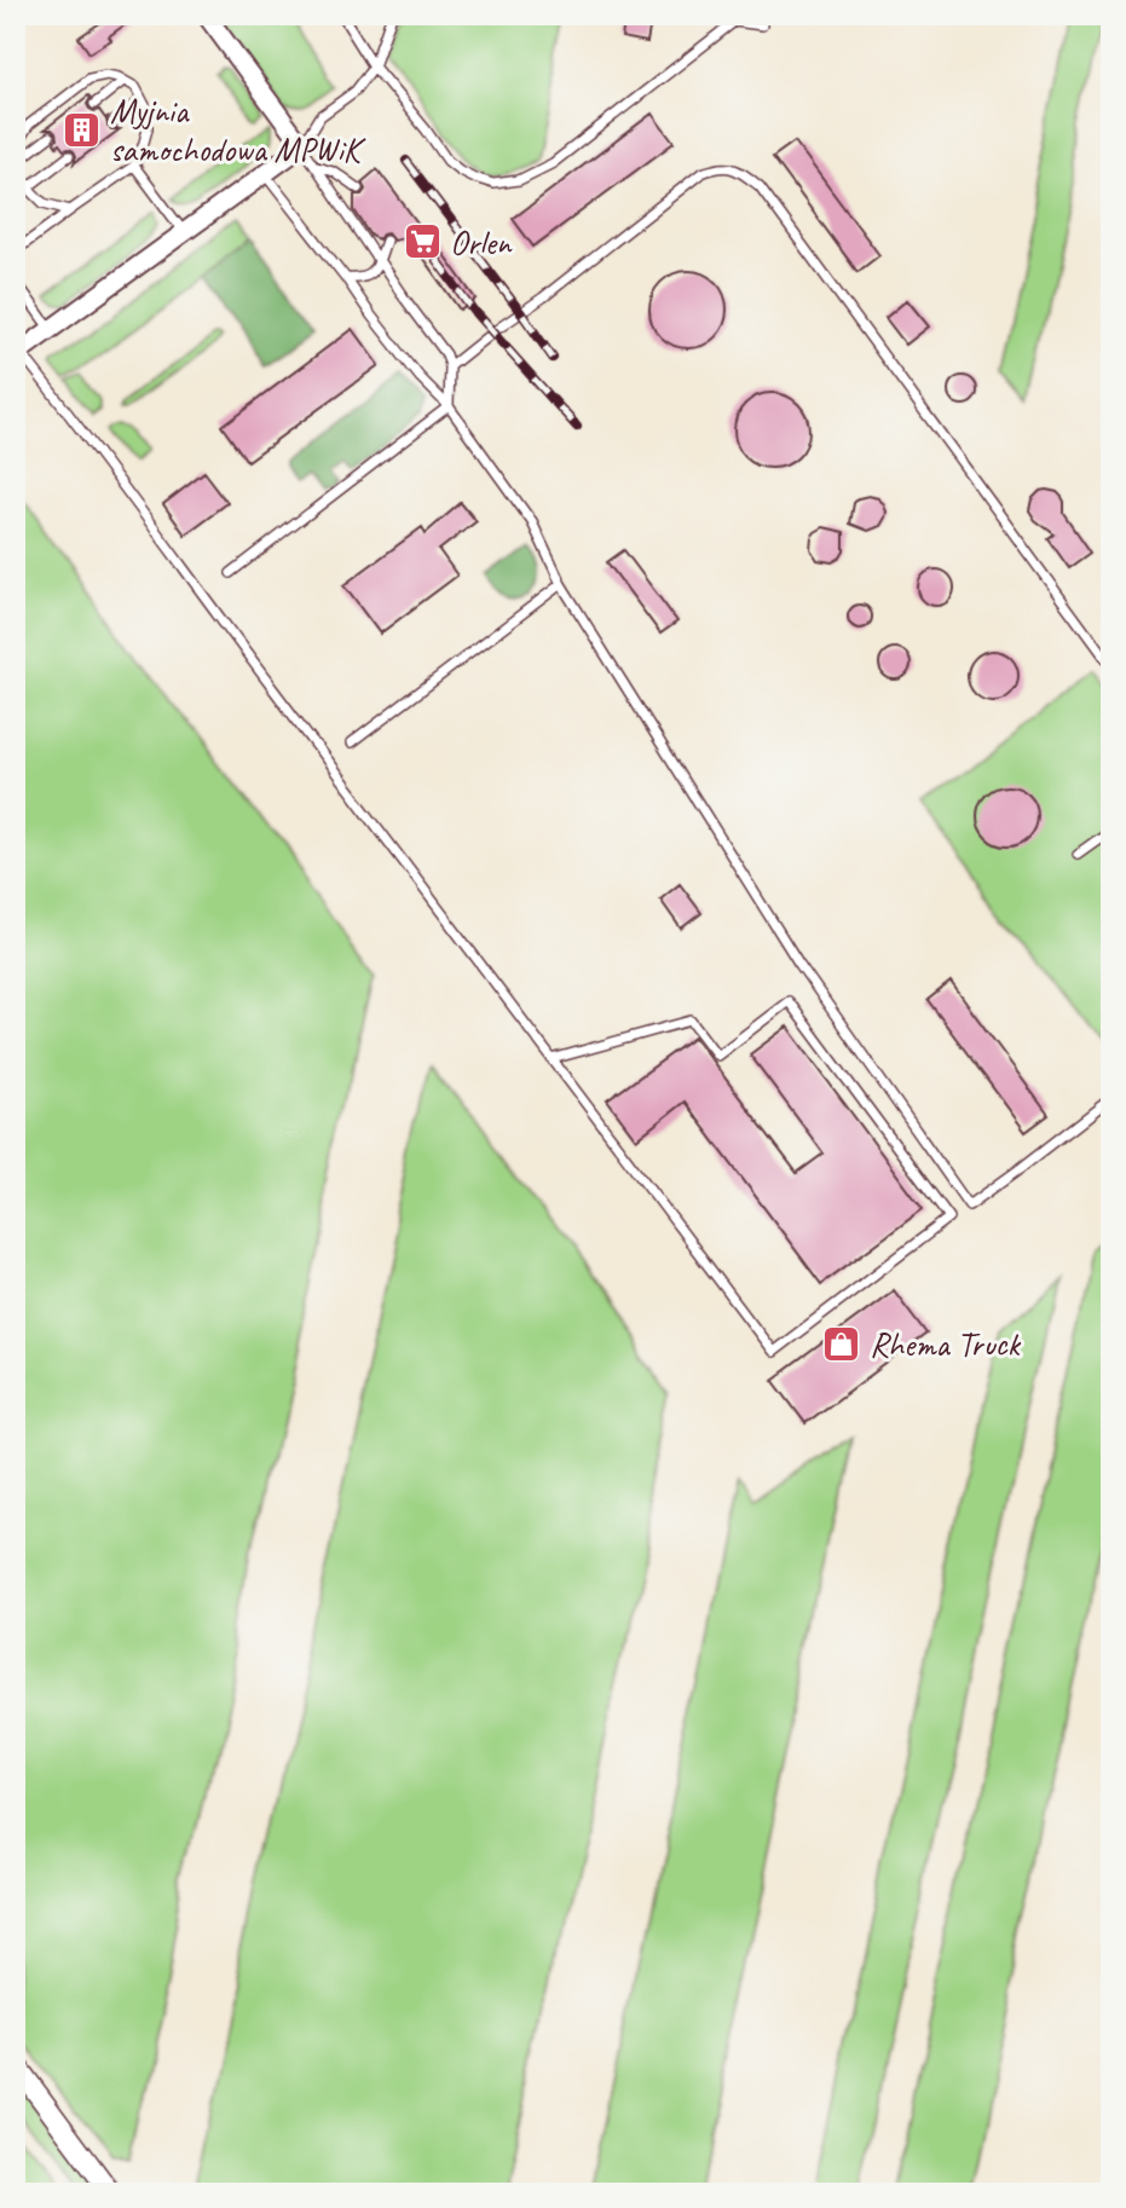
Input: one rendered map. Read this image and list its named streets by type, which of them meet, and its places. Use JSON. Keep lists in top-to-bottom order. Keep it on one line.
{"places":{"building":["Myjnia samochodowa MPWiK"],"supermarket":["Orlen"],"shop":["Rhema Truck"]}}
